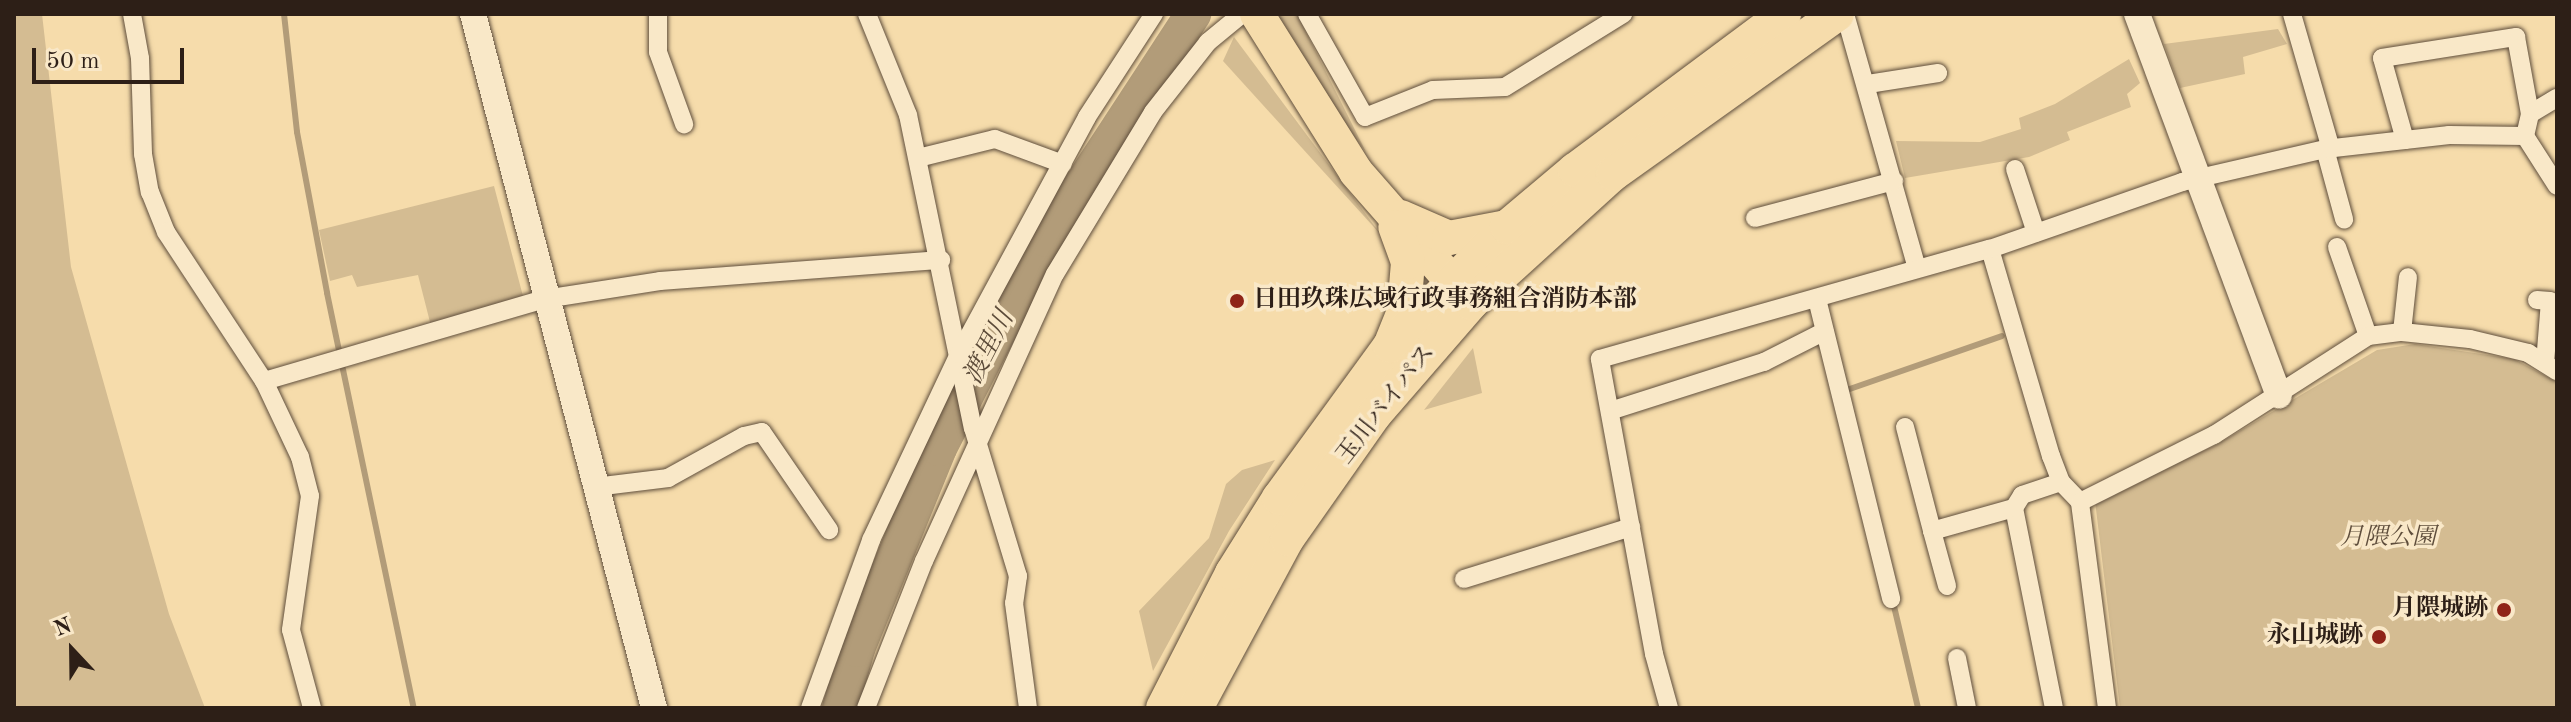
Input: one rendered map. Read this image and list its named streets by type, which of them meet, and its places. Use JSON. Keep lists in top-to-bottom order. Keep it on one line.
{"streets":{"highway":["玉川バイパス"]},"water":["渡里川"],"parks":["月隈公園"],"places":["日田玖珠広域行政事務組合消防本部","月隈城跡","永山城跡"],"scale_bar":"50 m","north":"top"}
